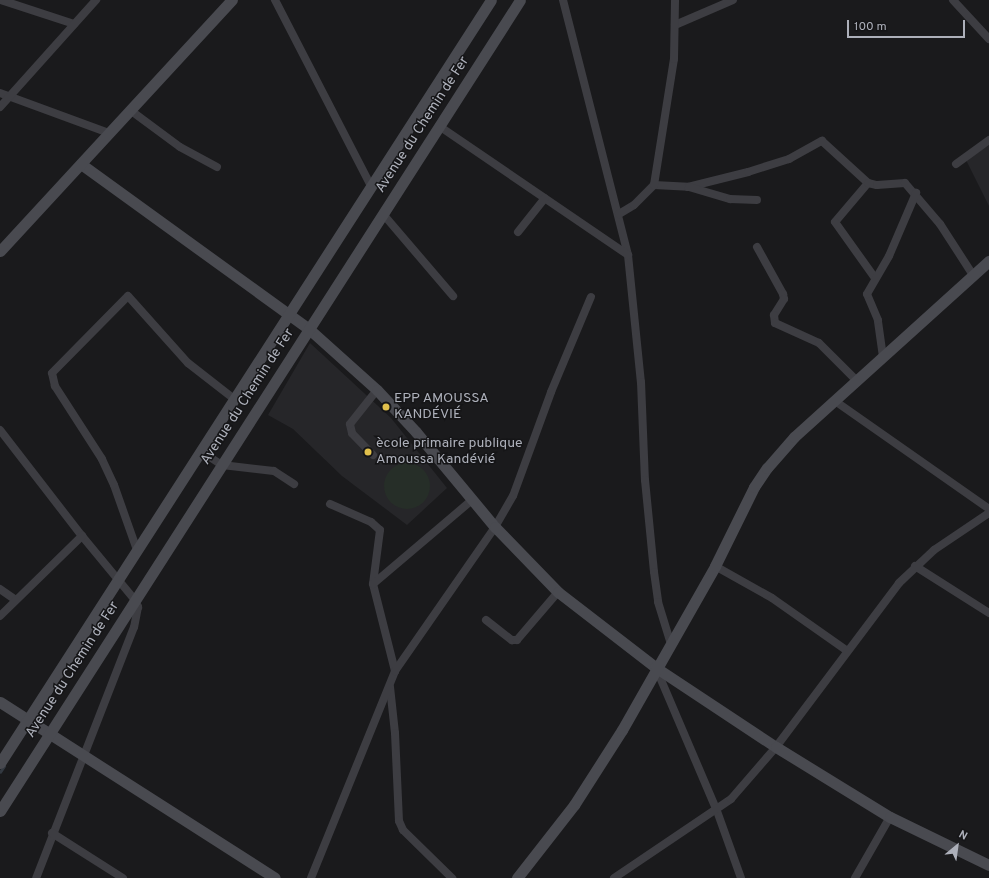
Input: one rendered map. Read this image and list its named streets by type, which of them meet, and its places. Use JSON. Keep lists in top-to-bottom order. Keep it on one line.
{"streets":{"street":["Avenue du Chemin de Fer"]},"places":["EPP AMOUSSA KANDÉVIÉ","ècole primaire publique Amoussa Kandévié"],"scale_bar":"100 m","north":"top right"}
